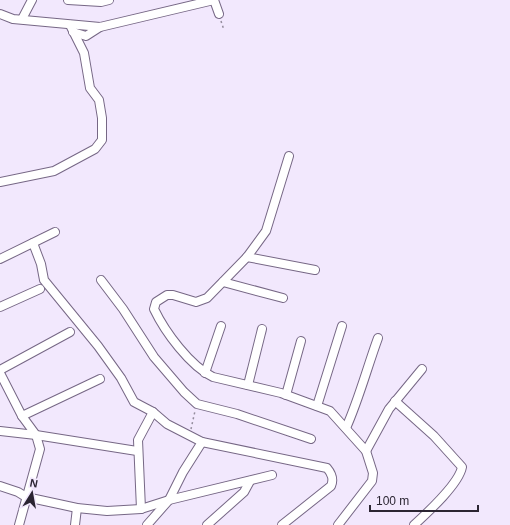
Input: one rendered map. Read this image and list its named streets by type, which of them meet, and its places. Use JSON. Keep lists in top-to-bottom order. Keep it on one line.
{"scale_bar":"100 m","north":"top"}
